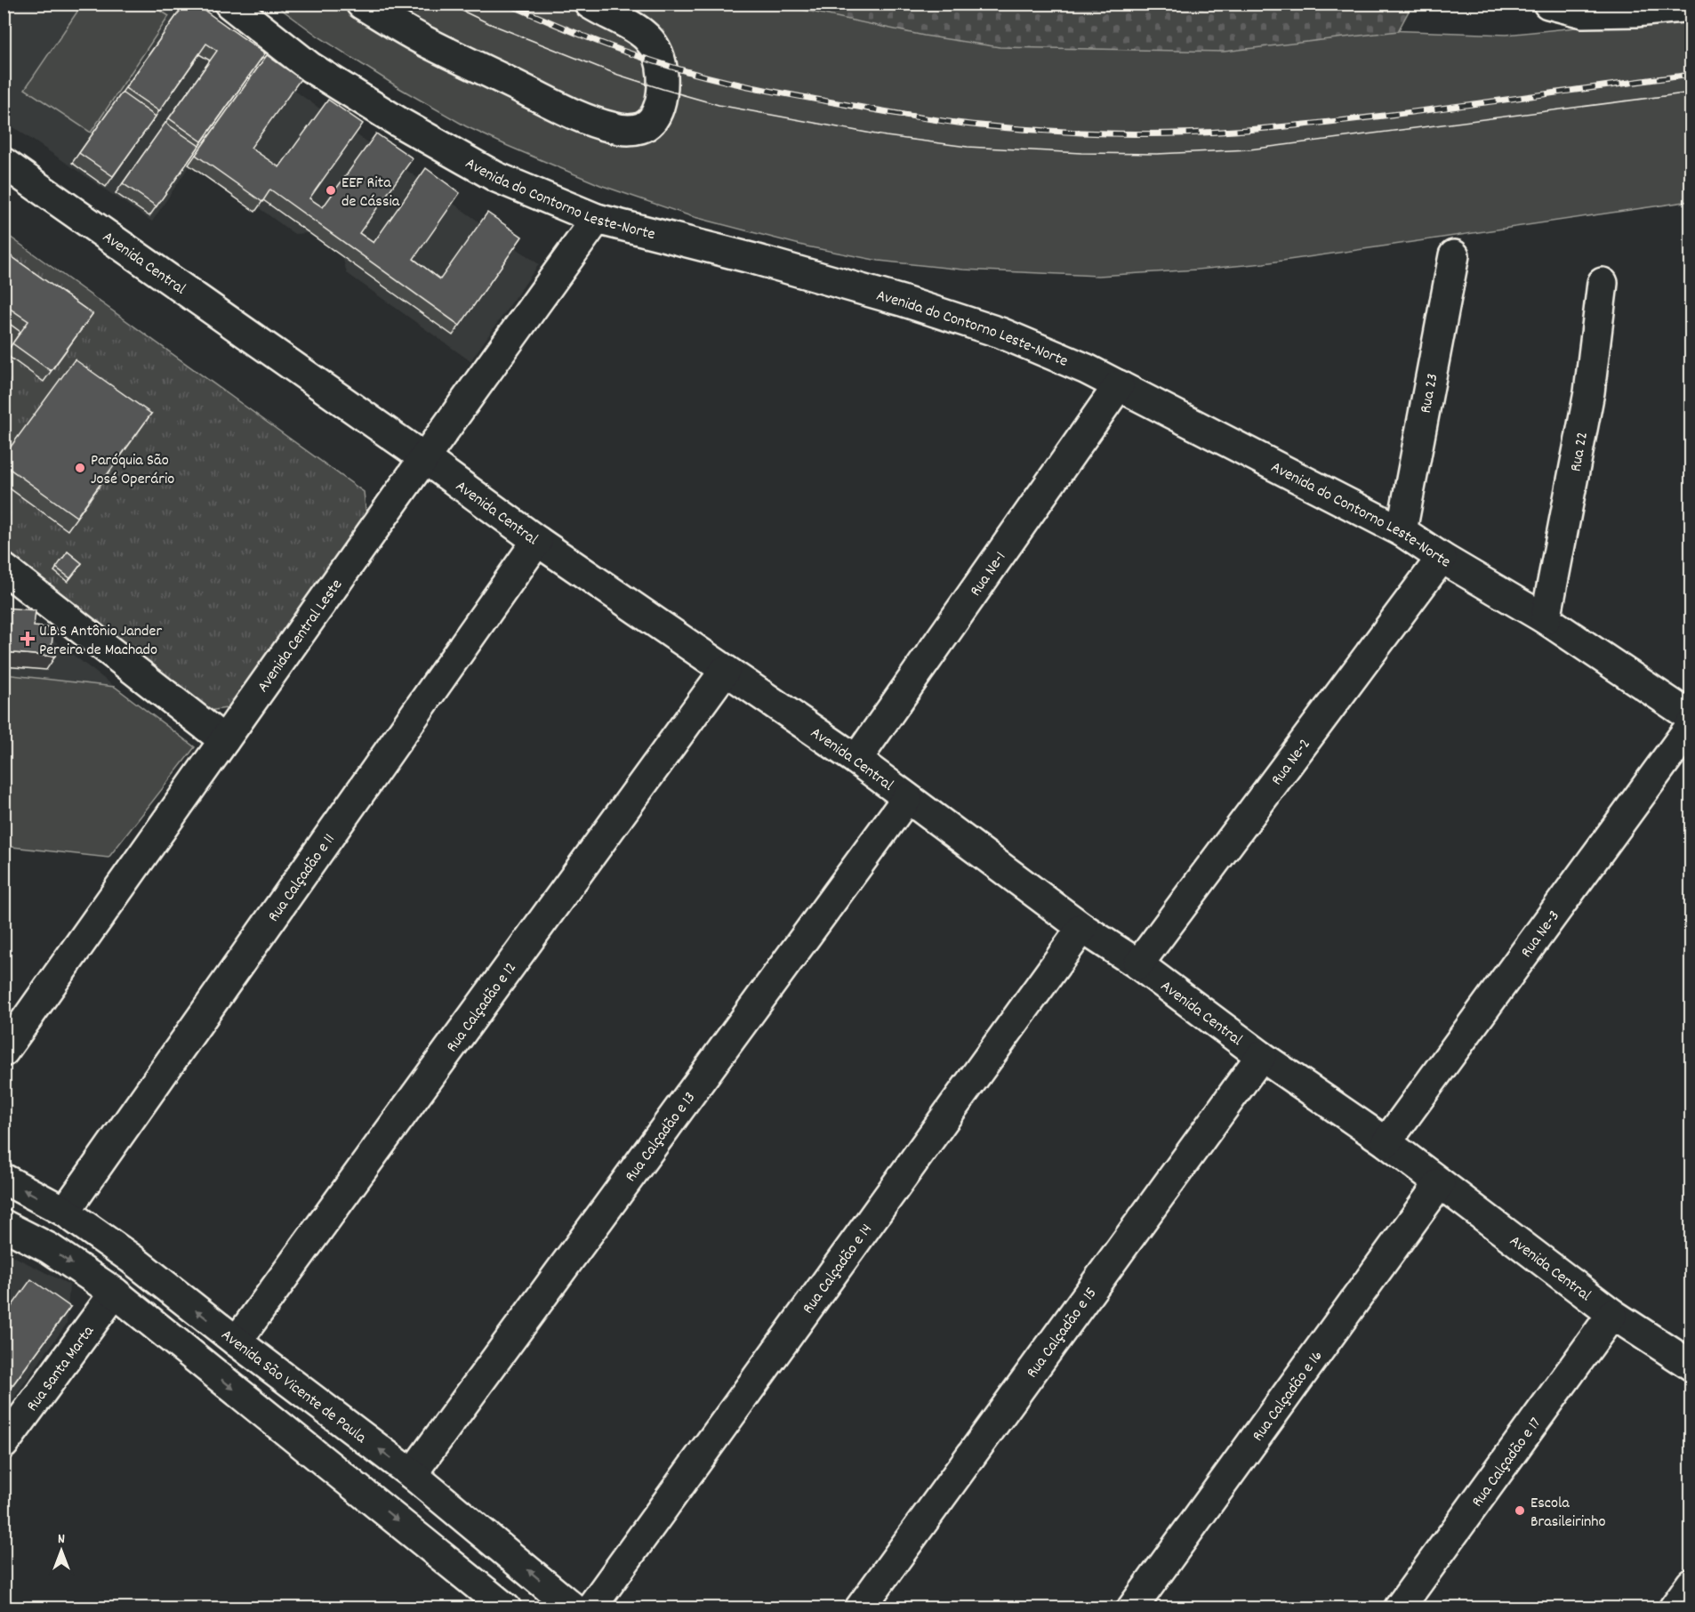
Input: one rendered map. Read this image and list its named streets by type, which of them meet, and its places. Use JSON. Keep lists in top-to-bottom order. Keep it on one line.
{"streets":{"street":["Avenida do Contorno Leste-Norte","Avenida Central","Rua 23","Rua 22","Rua Ne-1","Avenida Central Leste","Rua Ne-2","Rua Calçadão e 11","Rua Ne-3","Rua Calçadão e 12","Rua Calçadão e 13","Rua Calçadão e 14","Rua Calçadão e 15","Rua Santa Marta","Avenida São Vicente de Paula","Rua Calçadão e 16","Rua Calçadão e 17"]},"crossings":[["Avenida do Contorno Leste-Norte","Rua 23"],["Avenida do Contorno Leste-Norte","Rua 22"],["Avenida do Contorno Leste-Norte","Rua Ne-1"],["Avenida do Contorno Leste-Norte","Avenida Central Leste"],["Avenida do Contorno Leste-Norte","Rua Ne-2"],["Avenida Central","Rua Ne-1"],["Avenida Central","Avenida Central Leste"],["Avenida Central","Rua Ne-2"],["Avenida Central","Rua Calçadão e 11"],["Avenida Central","Rua Ne-3"],["Avenida Central","Rua Calçadão e 12"],["Avenida Central","Rua Calçadão e 13"],["Avenida Central","Rua Calçadão e 14"],["Avenida Central","Rua Calçadão e 15"],["Avenida Central","Rua Calçadão e 16"],["Avenida Central","Rua Calçadão e 17"],["Rua Calçadão e 11","Avenida São Vicente de Paula"],["Rua Calçadão e 12","Avenida São Vicente de Paula"],["Rua Calçadão e 13","Avenida São Vicente de Paula"]],"places":{"other":["EEF Rita de Cássia","Paróquia São José Operário","Escola Brasileirinho"],"health":["U.B.S Antônio Jander Pereira de Machado"]},"north":"top"}
